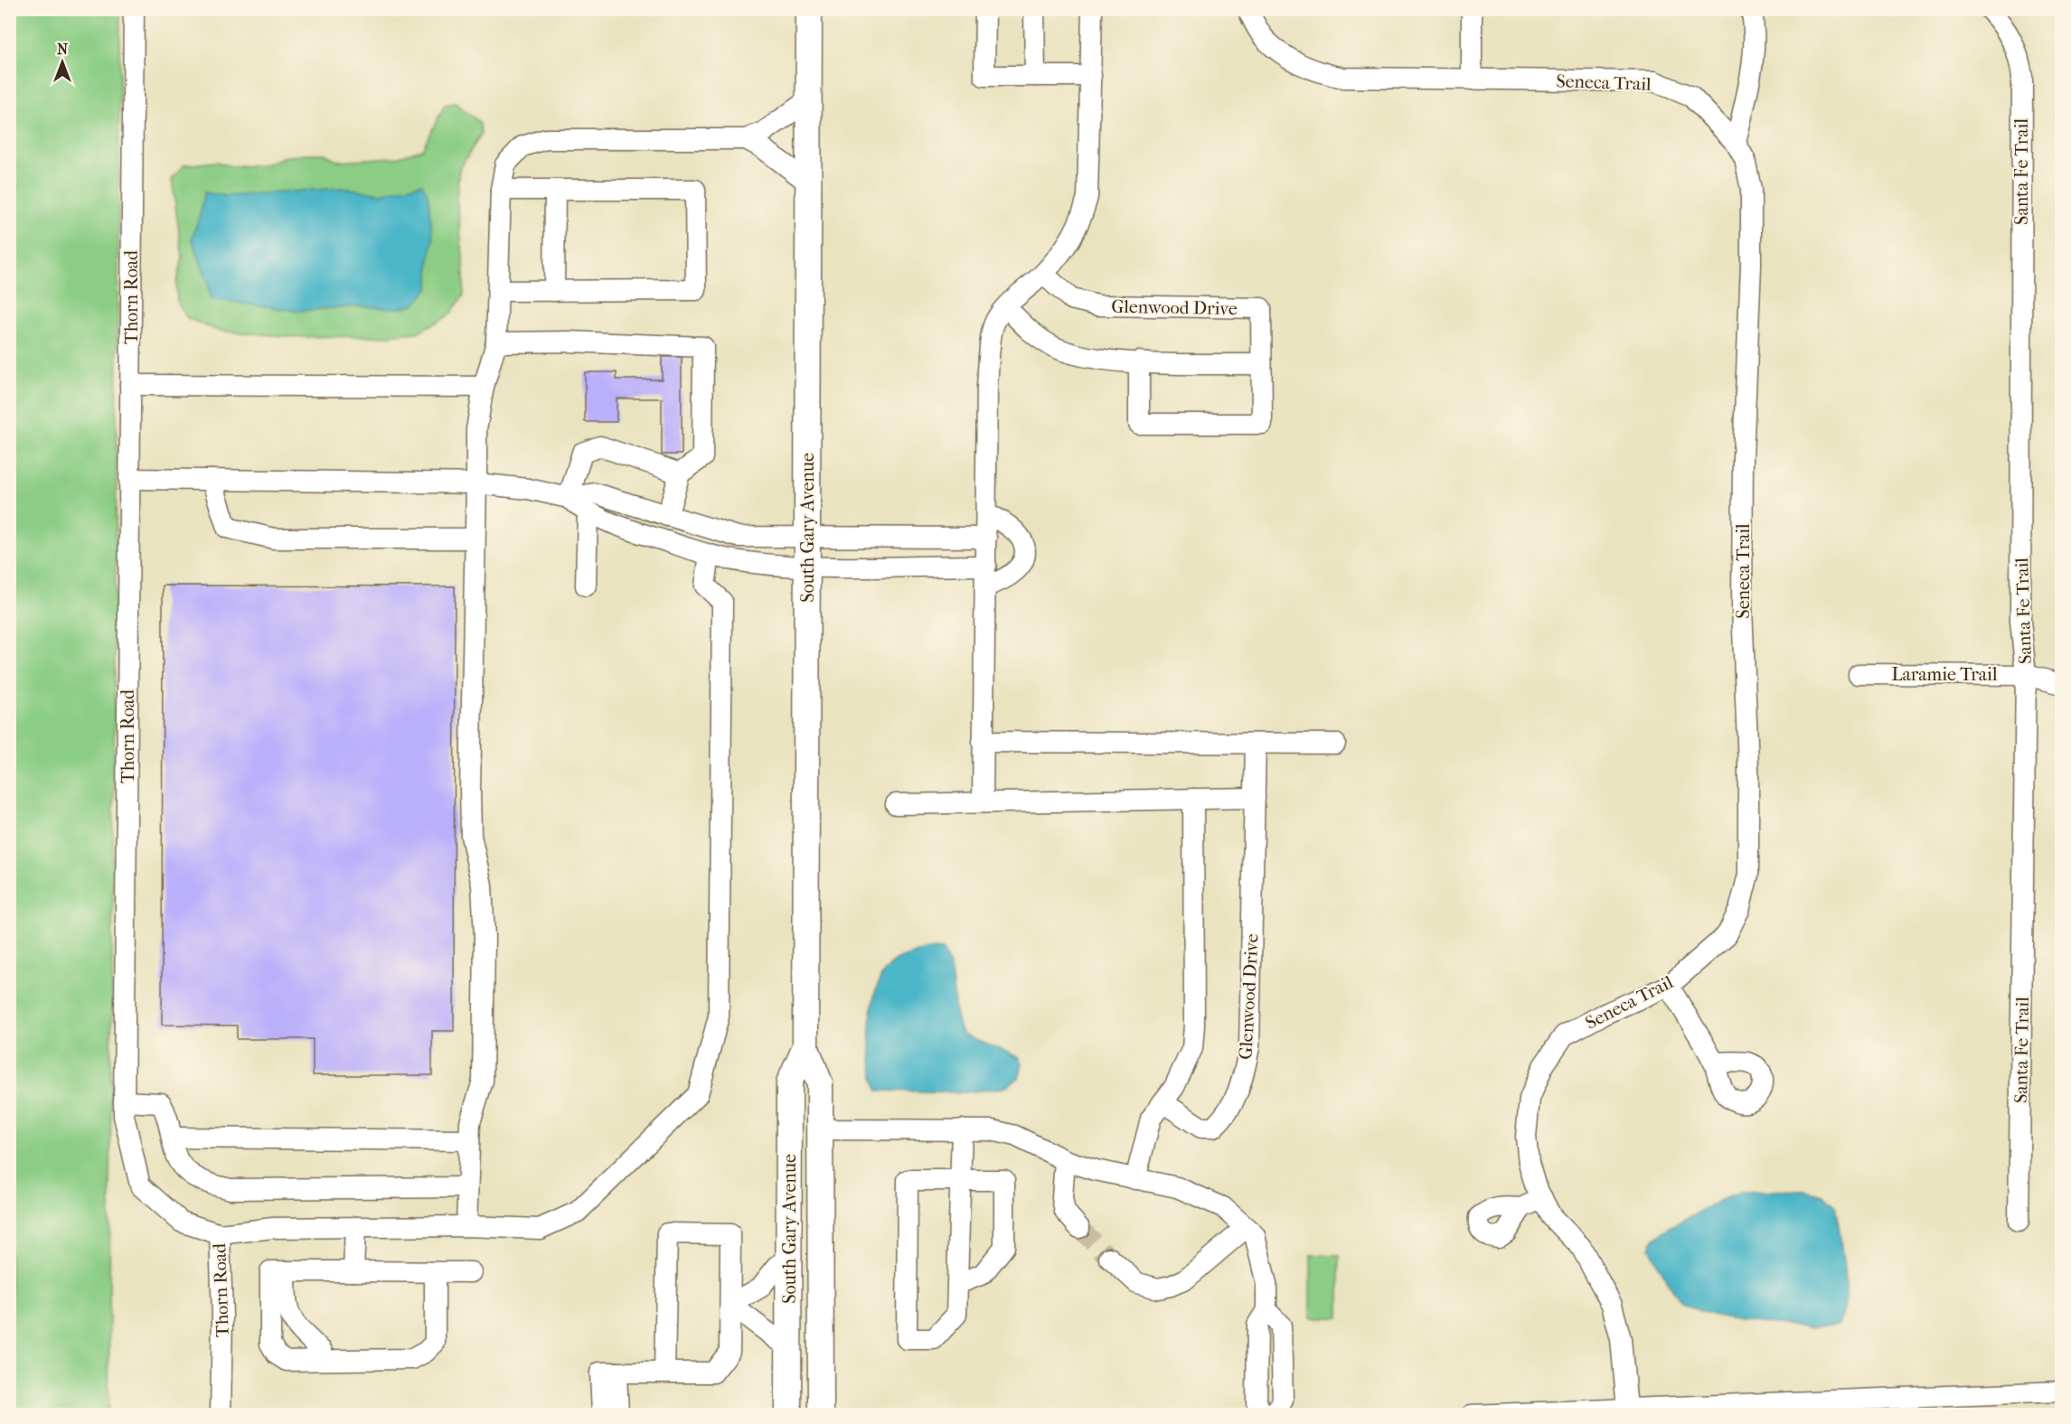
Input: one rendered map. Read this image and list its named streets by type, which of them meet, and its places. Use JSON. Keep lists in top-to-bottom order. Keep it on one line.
{"streets":{"main road":["South Gary Avenue"],"street":["Seneca Trail","Santa Fe Trail","Thorn Road","Glenwood Drive","Laramie Trail"]},"crossings":[["Santa Fe Trail","Laramie Trail"]],"north":"top"}
